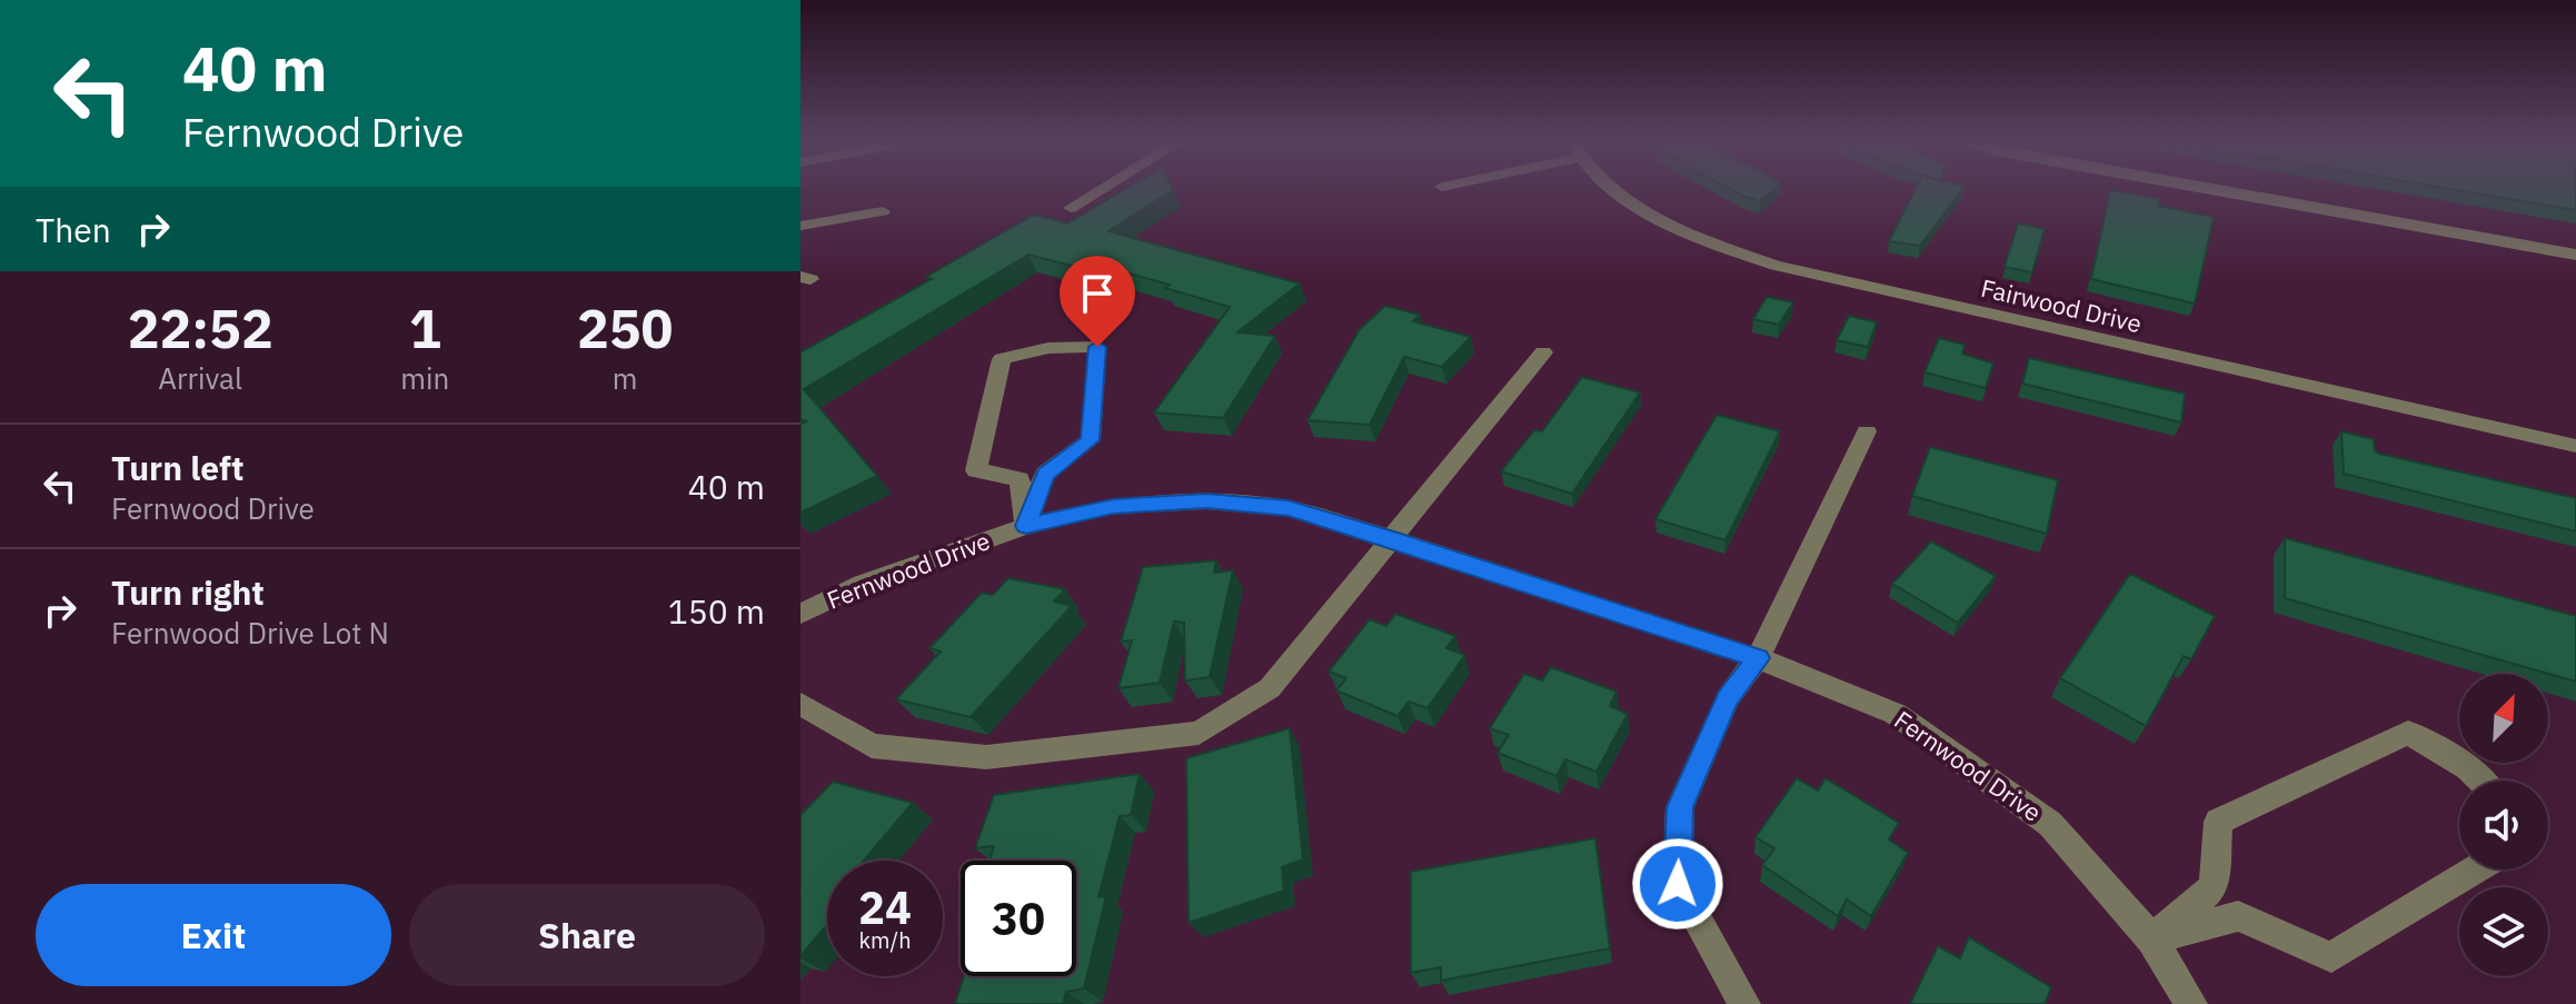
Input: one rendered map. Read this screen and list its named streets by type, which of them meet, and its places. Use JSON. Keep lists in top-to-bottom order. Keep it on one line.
{"streets":{"street":["Fairwood Drive","Fernwood Drive"]},"north":"top right","page":{"turn":["40 m","Fernwood Drive"],"then":"Then","eta":["22:52","Arrival","1","min","250","m"],"list":[{"name":"Turn left","note":"Fernwood Drive","value":"40 m"},{"name":"Turn right","note":"Fernwood Drive Lot N","value":"150 m"}],"speed":"24 km/h","limit":"30","buttons":["Exit","Share"]}}
